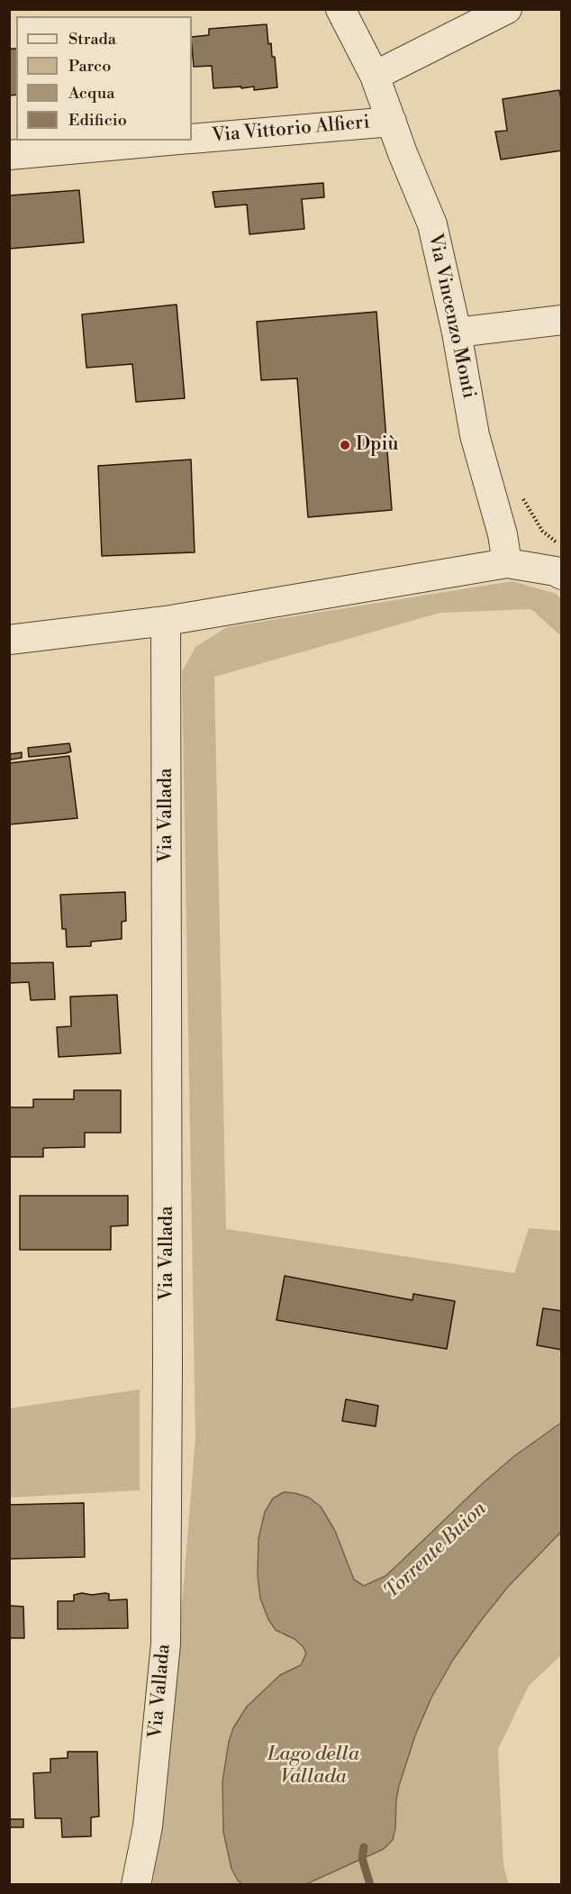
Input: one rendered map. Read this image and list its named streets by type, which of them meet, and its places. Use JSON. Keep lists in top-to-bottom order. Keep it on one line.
{"streets":{"street":["Via Vittorio Alfieri","Via Vincenzo Monti","Via Vallada"]},"crossings":[["Via Vittorio Alfieri","Via Vincenzo Monti"]],"water":["Torrente Buion","Lago della Vallada"],"places":["Dpiù"],"legend":["Strada","Parco","Acqua","Edificio"]}
